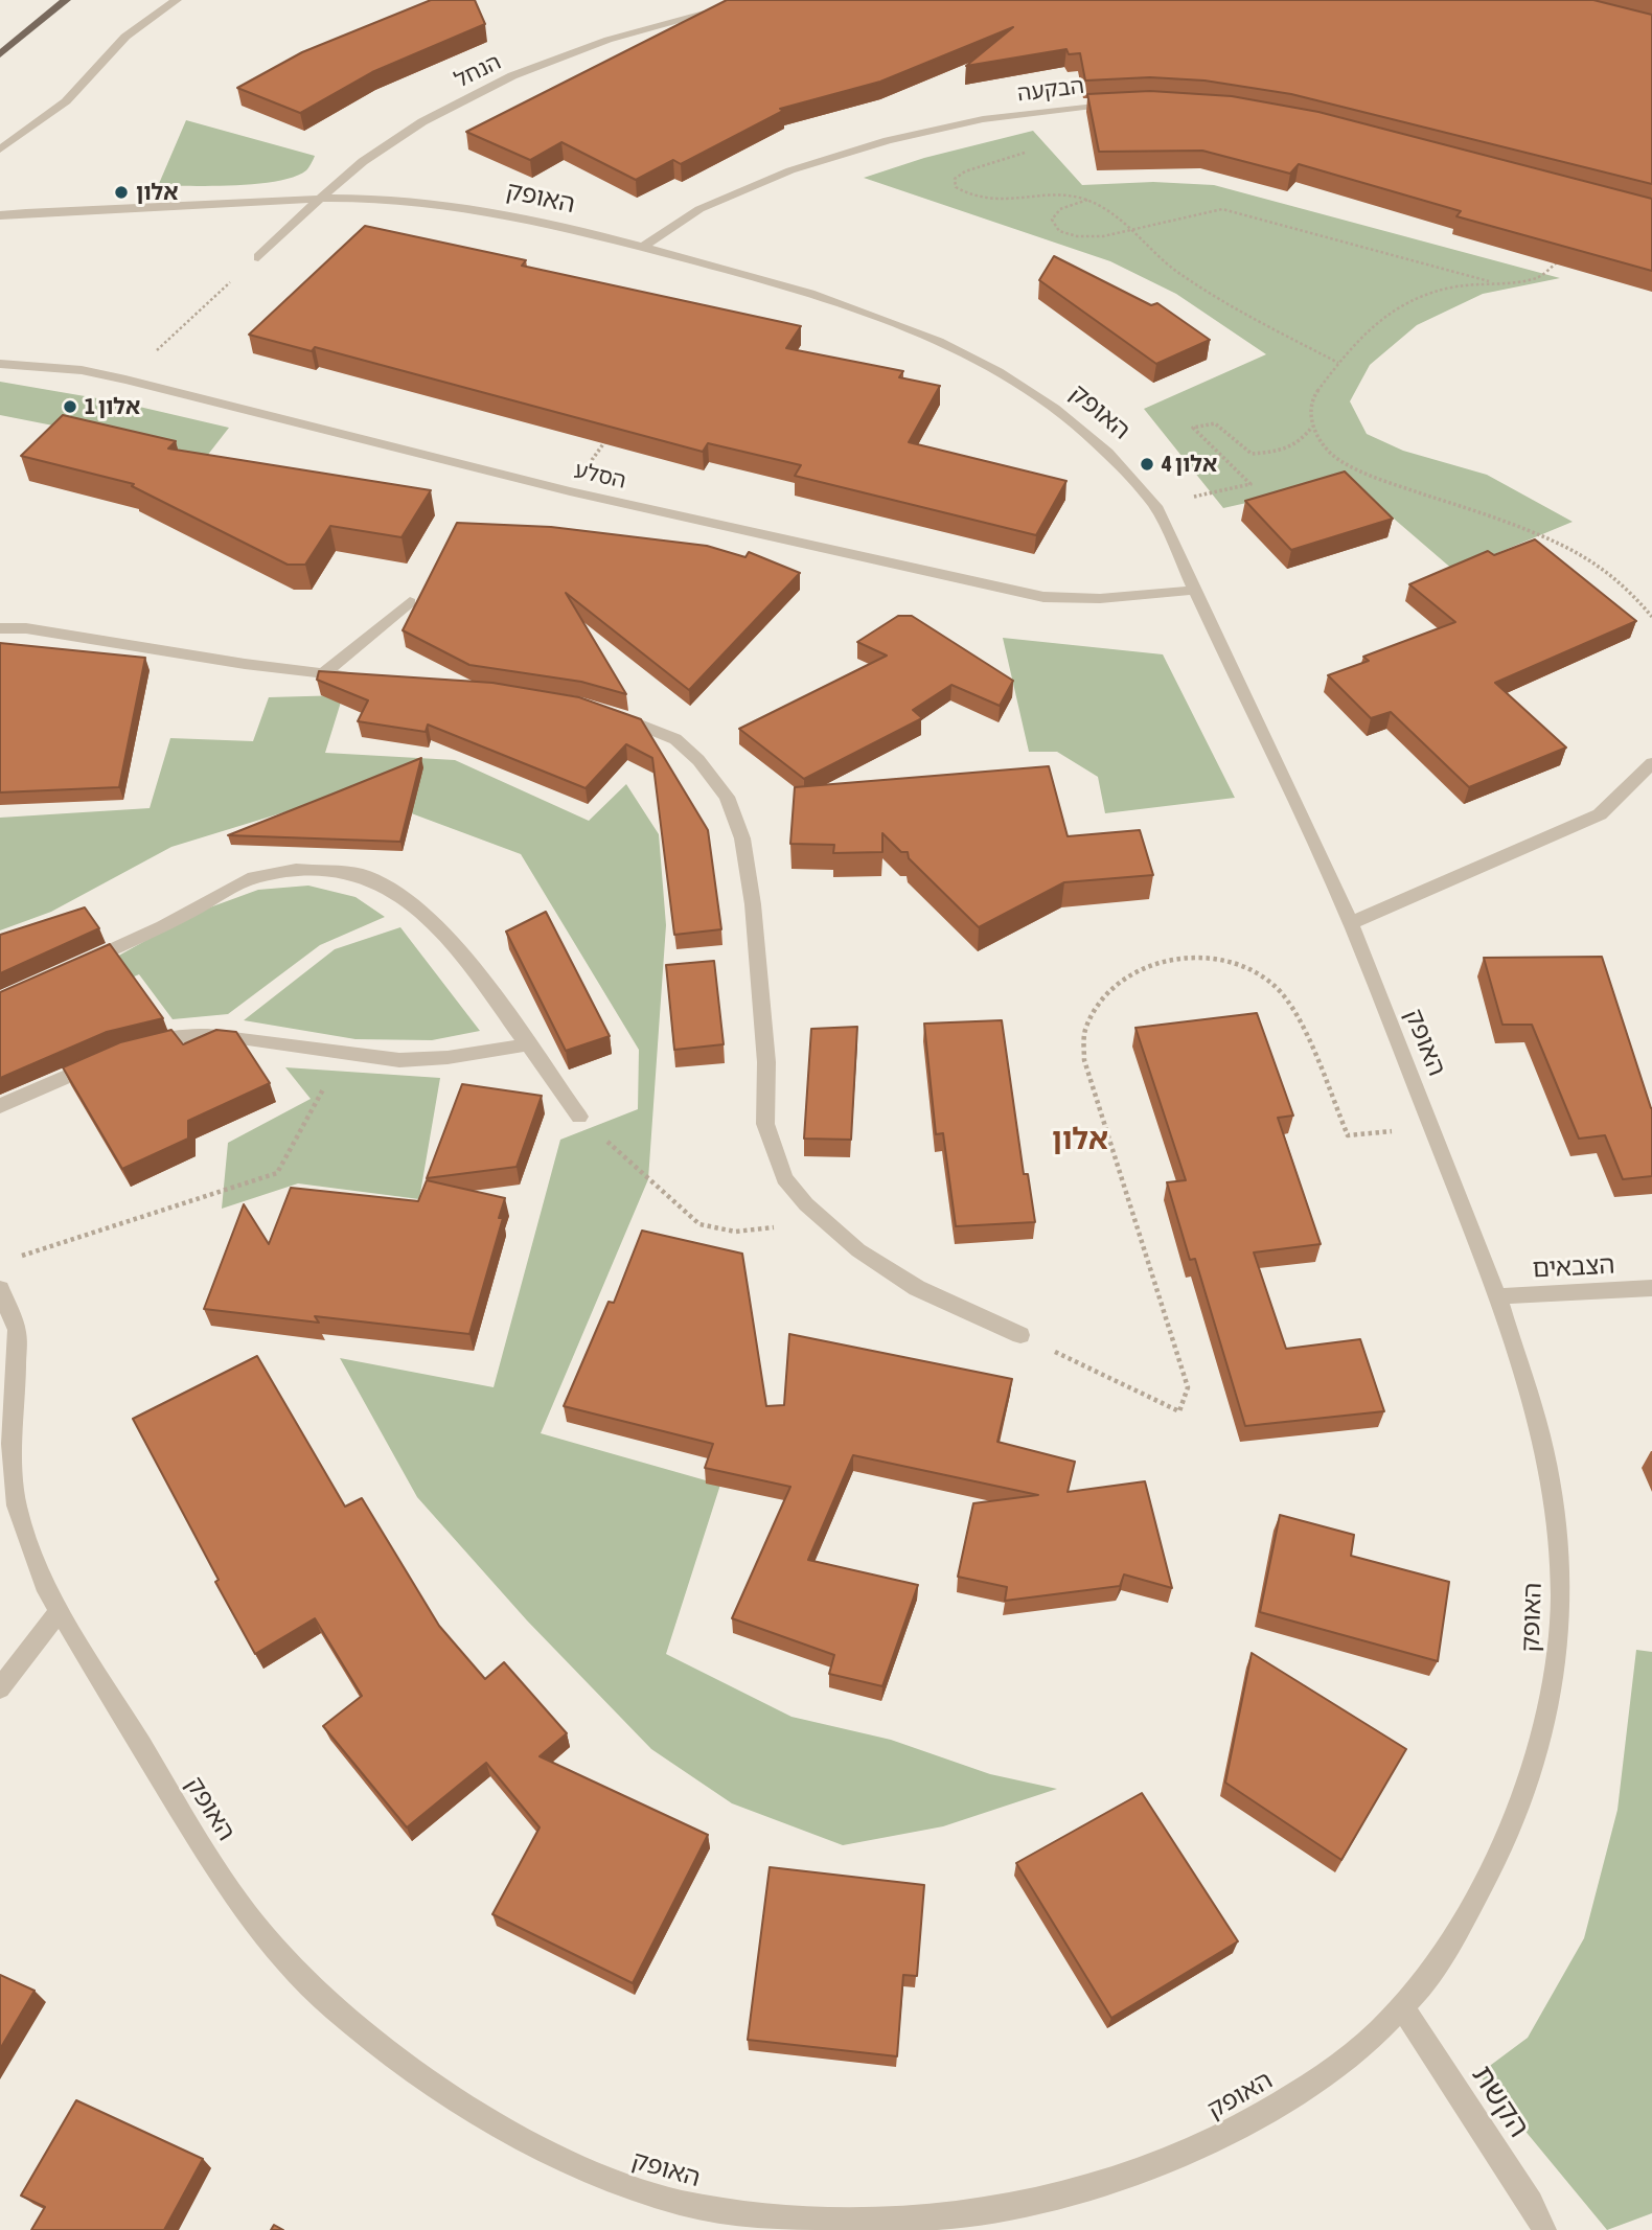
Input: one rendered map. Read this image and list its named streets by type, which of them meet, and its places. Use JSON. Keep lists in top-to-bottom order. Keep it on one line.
{"streets":{"street":["הנחל","הבקעה","האופק","הסלע","הצבאים","הקשת"]},"crossings":[["הנחל","האופק"],["הבקעה","האופק"],["האופק","הסלע"],["האופק","הצבאים"],["האופק","הקשת"]],"districts":["אלון"],"places":["אלון","אלון 1","אלון 4"]}
